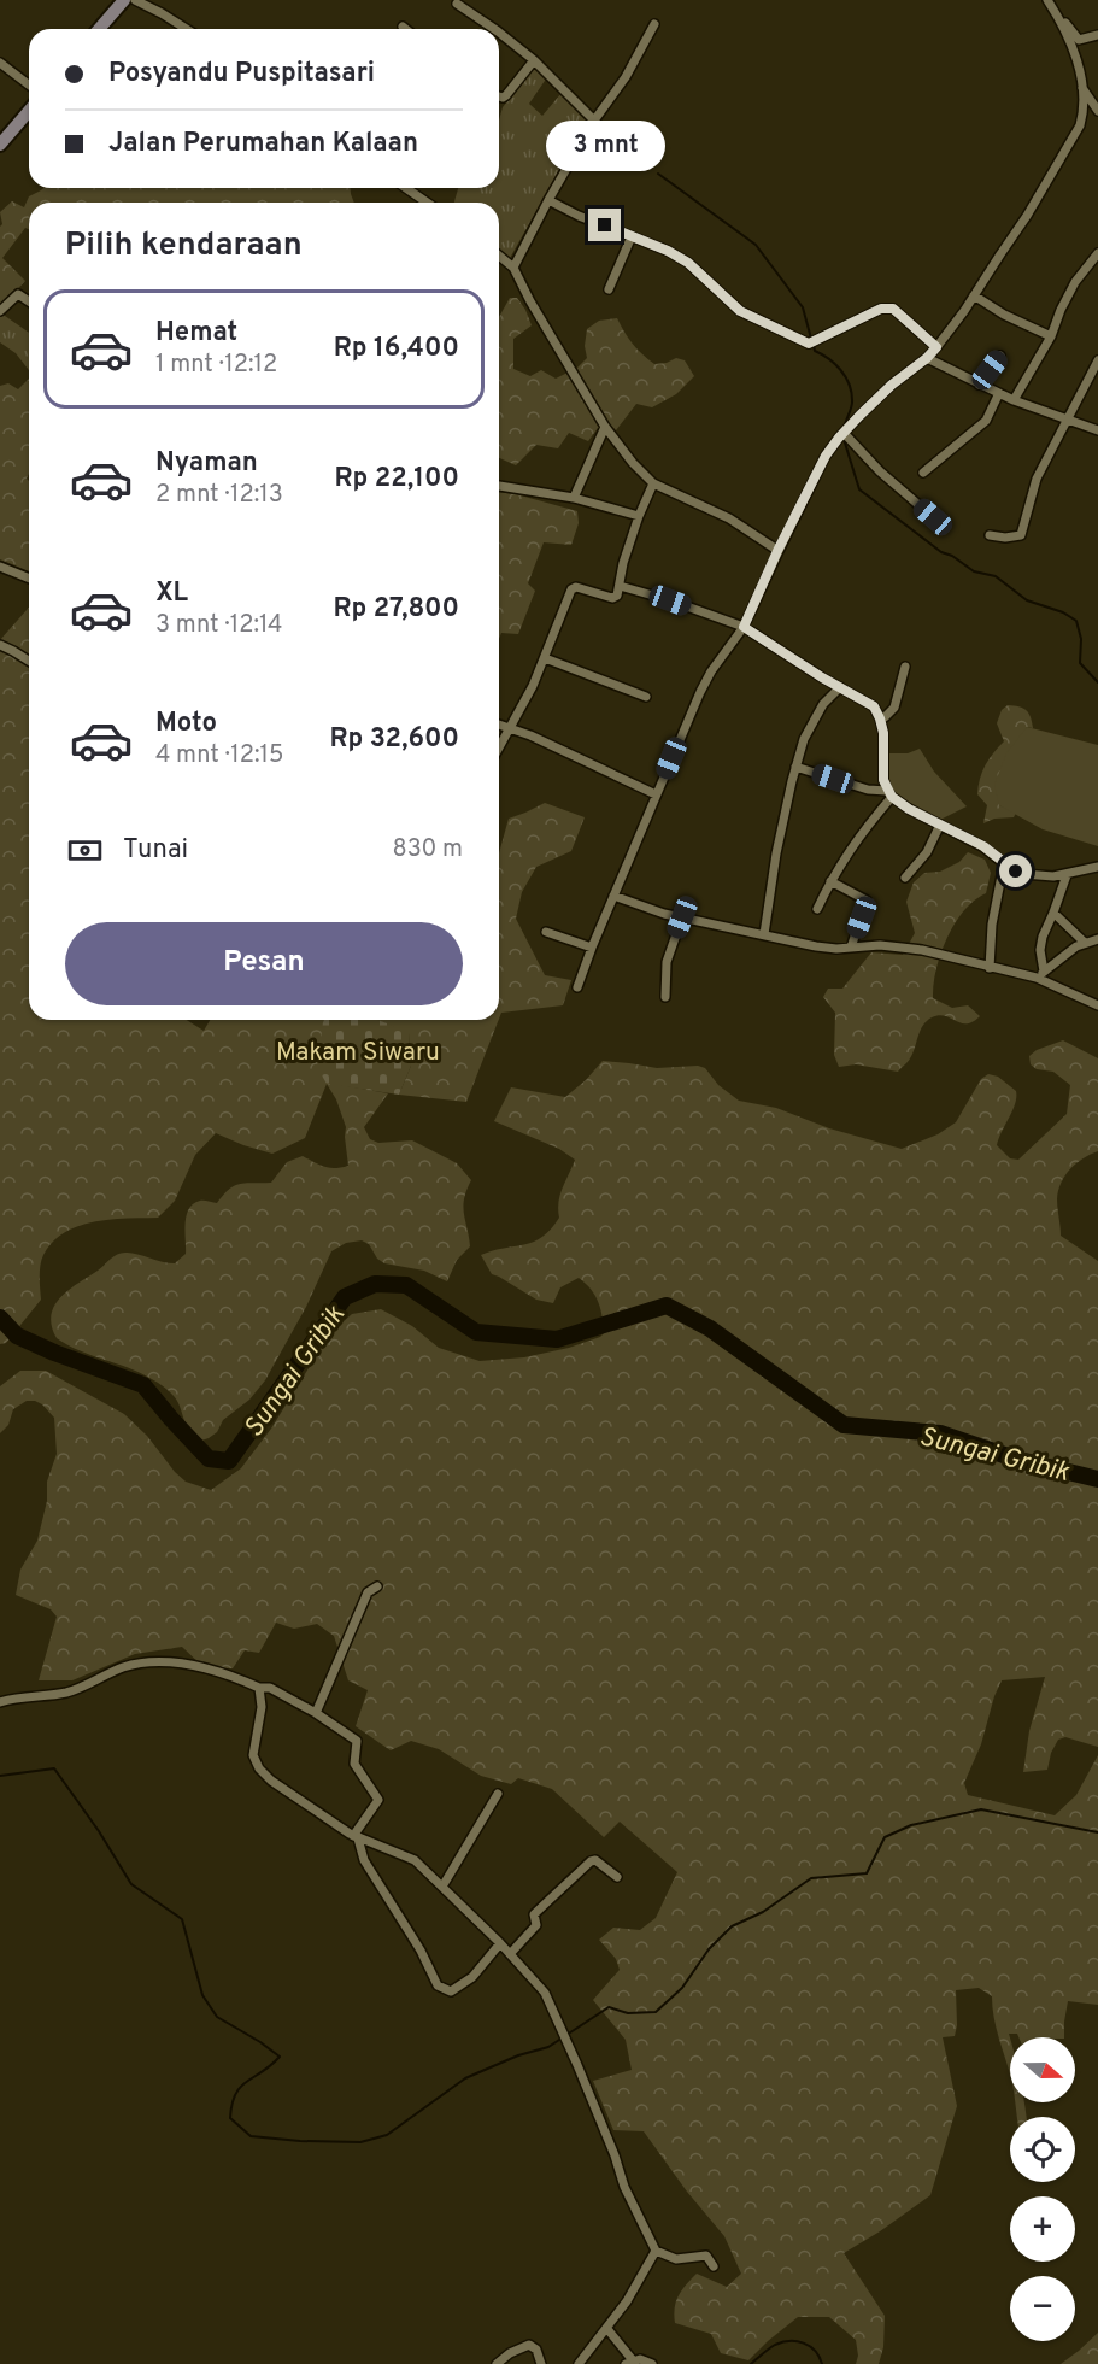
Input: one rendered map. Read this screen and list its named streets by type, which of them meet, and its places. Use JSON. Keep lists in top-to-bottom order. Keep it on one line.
{"water":["Sungai Gribik"],"parks":["Makam Siwaru"],"north":"right","page":{"banner":["Posyandu Puspitasari","Jalan Perumahan Kalaan"],"bubble":"3 mnt","heading":"Pilih kendaraan","list":[{"name":"Hemat","note":"1 mnt · 12:12","value":"Rp 16,400"},{"name":"Nyaman","note":"2 mnt · 12:13","value":"Rp 22,100"},{"name":"XL","note":"3 mnt · 12:14","value":"Rp 27,800"},{"name":"Moto","note":"4 mnt · 12:15","value":"Rp 32,600"}],"pay":["Tunai","830 m"],"buttons":"Pesan","map_buttons":["+","−"]}}
